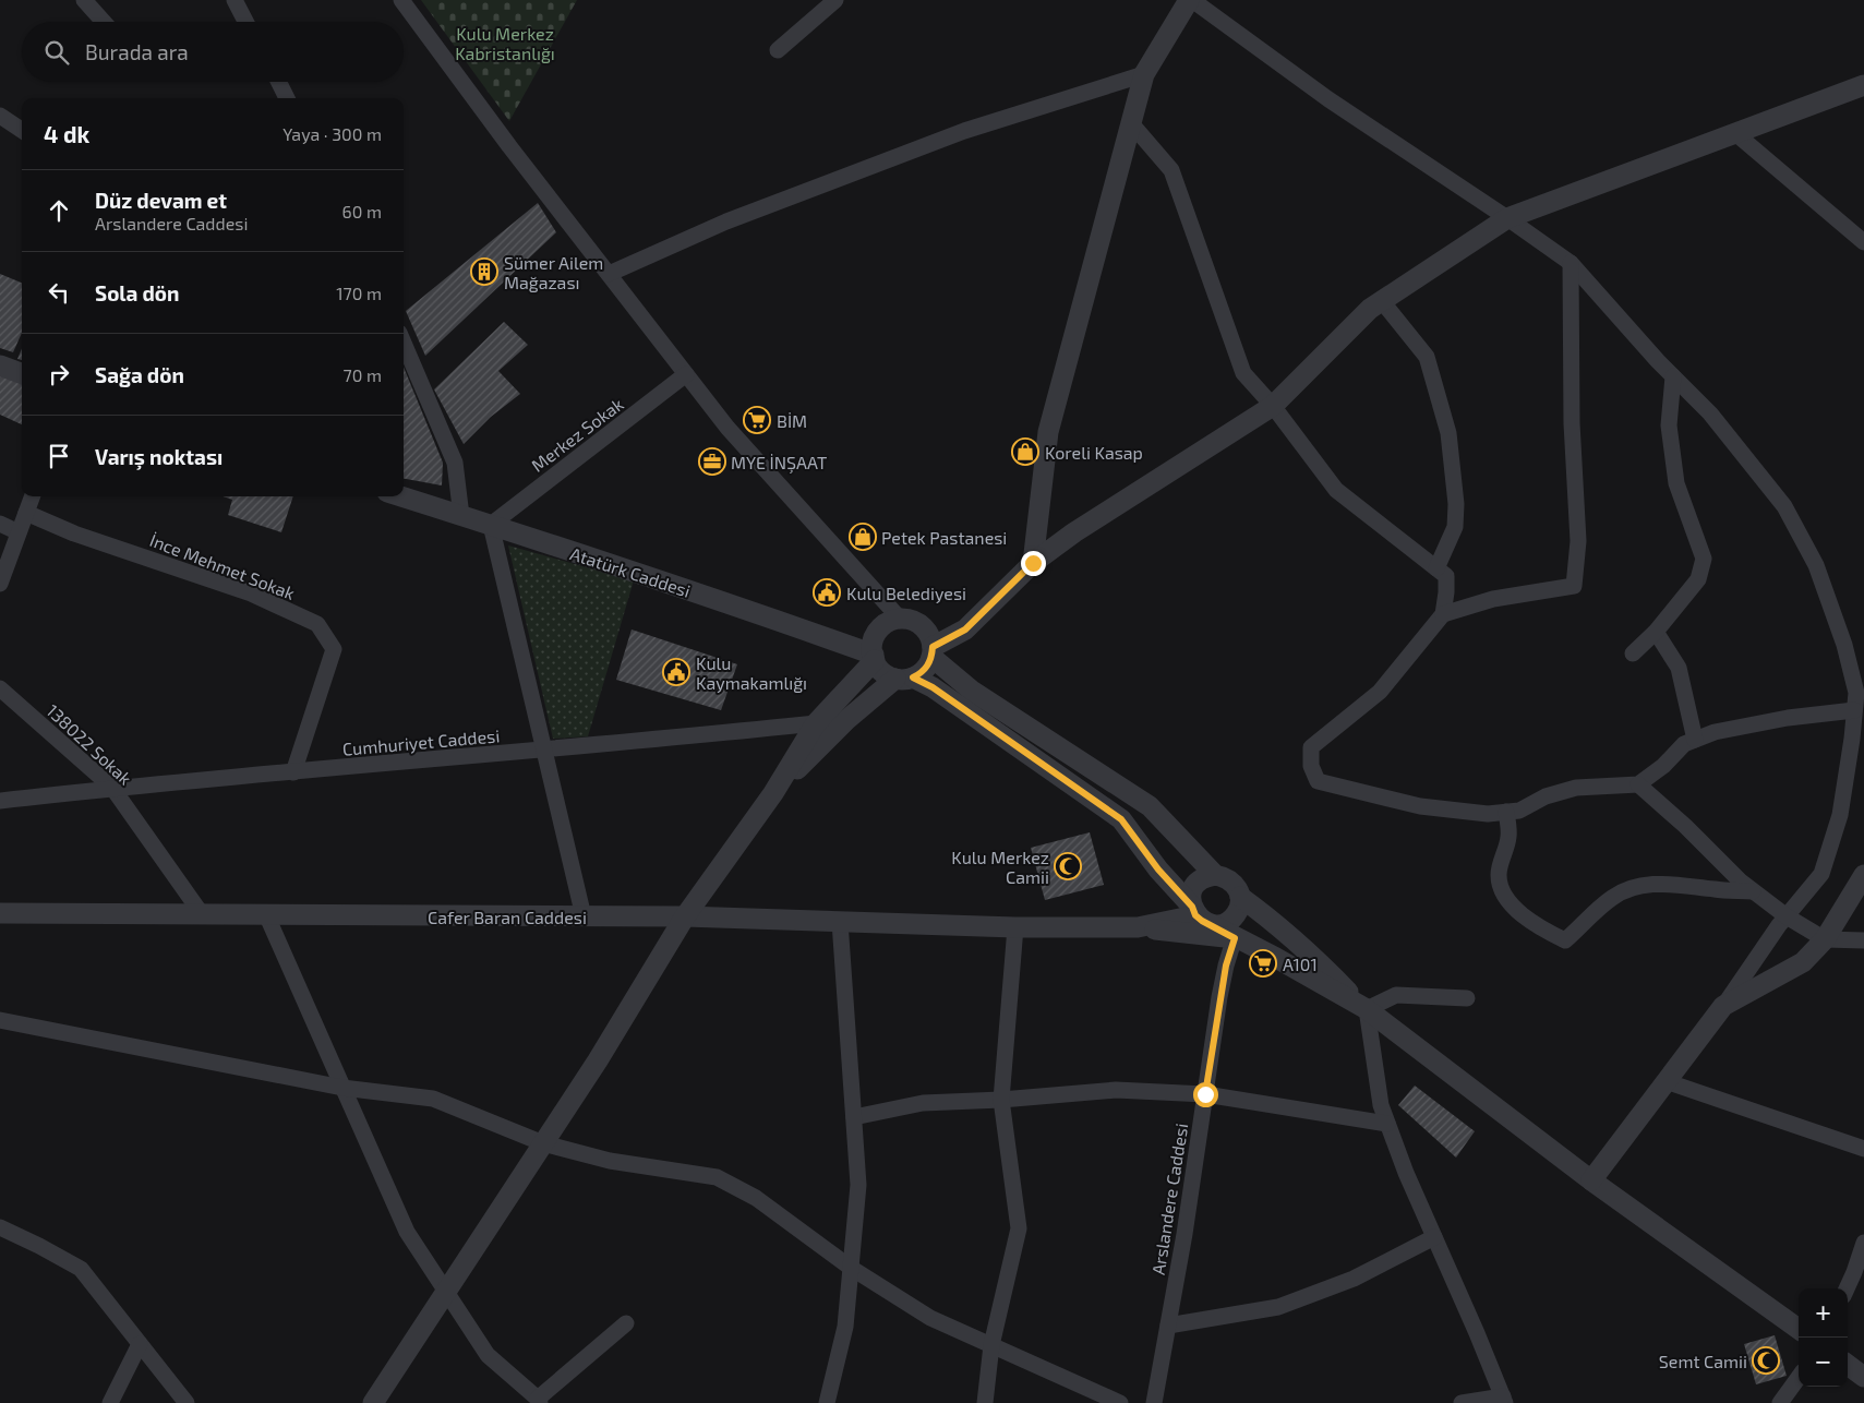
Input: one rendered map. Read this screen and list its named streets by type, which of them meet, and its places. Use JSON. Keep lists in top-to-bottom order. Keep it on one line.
{"streets":{"street":["Merkez Sokak","İnce Mehmet Sokak","Atatürk Caddesi","Cumhuriyet Caddesi","138022 Sokak","Cafer Baran Caddesi","Arslandere Caddesi"]},"crossings":[["Merkez Sokak","Atatürk Caddesi"],["İnce Mehmet Sokak","Cumhuriyet Caddesi"],["Cumhuriyet Caddesi","138022 Sokak"],["138022 Sokak","Cafer Baran Caddesi"]],"parks":["Kulu Merkez Kabristanlığı"],"places":{"building":["Sümer Ailem Mağazası"],"supermarket":["BİM","A101"],"shop":["Koreli Kasap","Petek Pastanesi"],"office":["MYE İNŞAAT"],"public building":["Kulu Belediyesi","Kulu Kaymakamlığı"],"mosque":["Kulu Merkez Camii","Semt Camii"]},"page":{"search":"Burada ara","heading":["4 dk","Yaya · 300 m"],"list":[["Düz devam et","Arslandere Caddesi","60 m"],["Sola dön","170 m"],["Sağa dön","70 m"],"Varış noktası"],"map_buttons":["+","−"]}}
